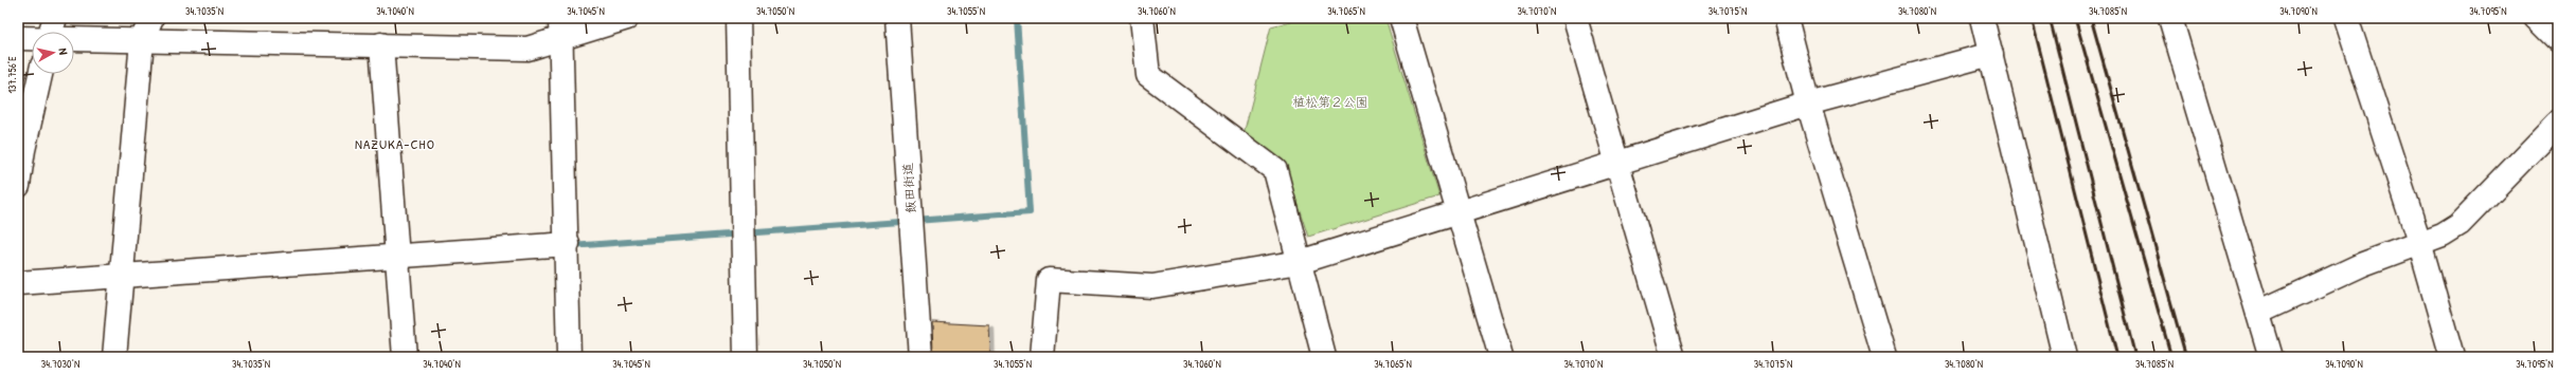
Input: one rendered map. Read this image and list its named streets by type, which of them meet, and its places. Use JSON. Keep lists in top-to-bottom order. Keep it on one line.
{"streets":{"street":["飯田街道"]},"districts":["NAZUKA-CHO"],"parks":["植松第２公園"],"north":"right","coordinates":["34.7035°N","34.7040°N","34.7045°N","34.7050°N","34.7055°N","34.7060°N","34.7065°N","34.7070°N","34.7075°N","34.7080°N","34.7085°N","34.7090°N","34.7095°N","137.756°E","34.7030°N"]}
